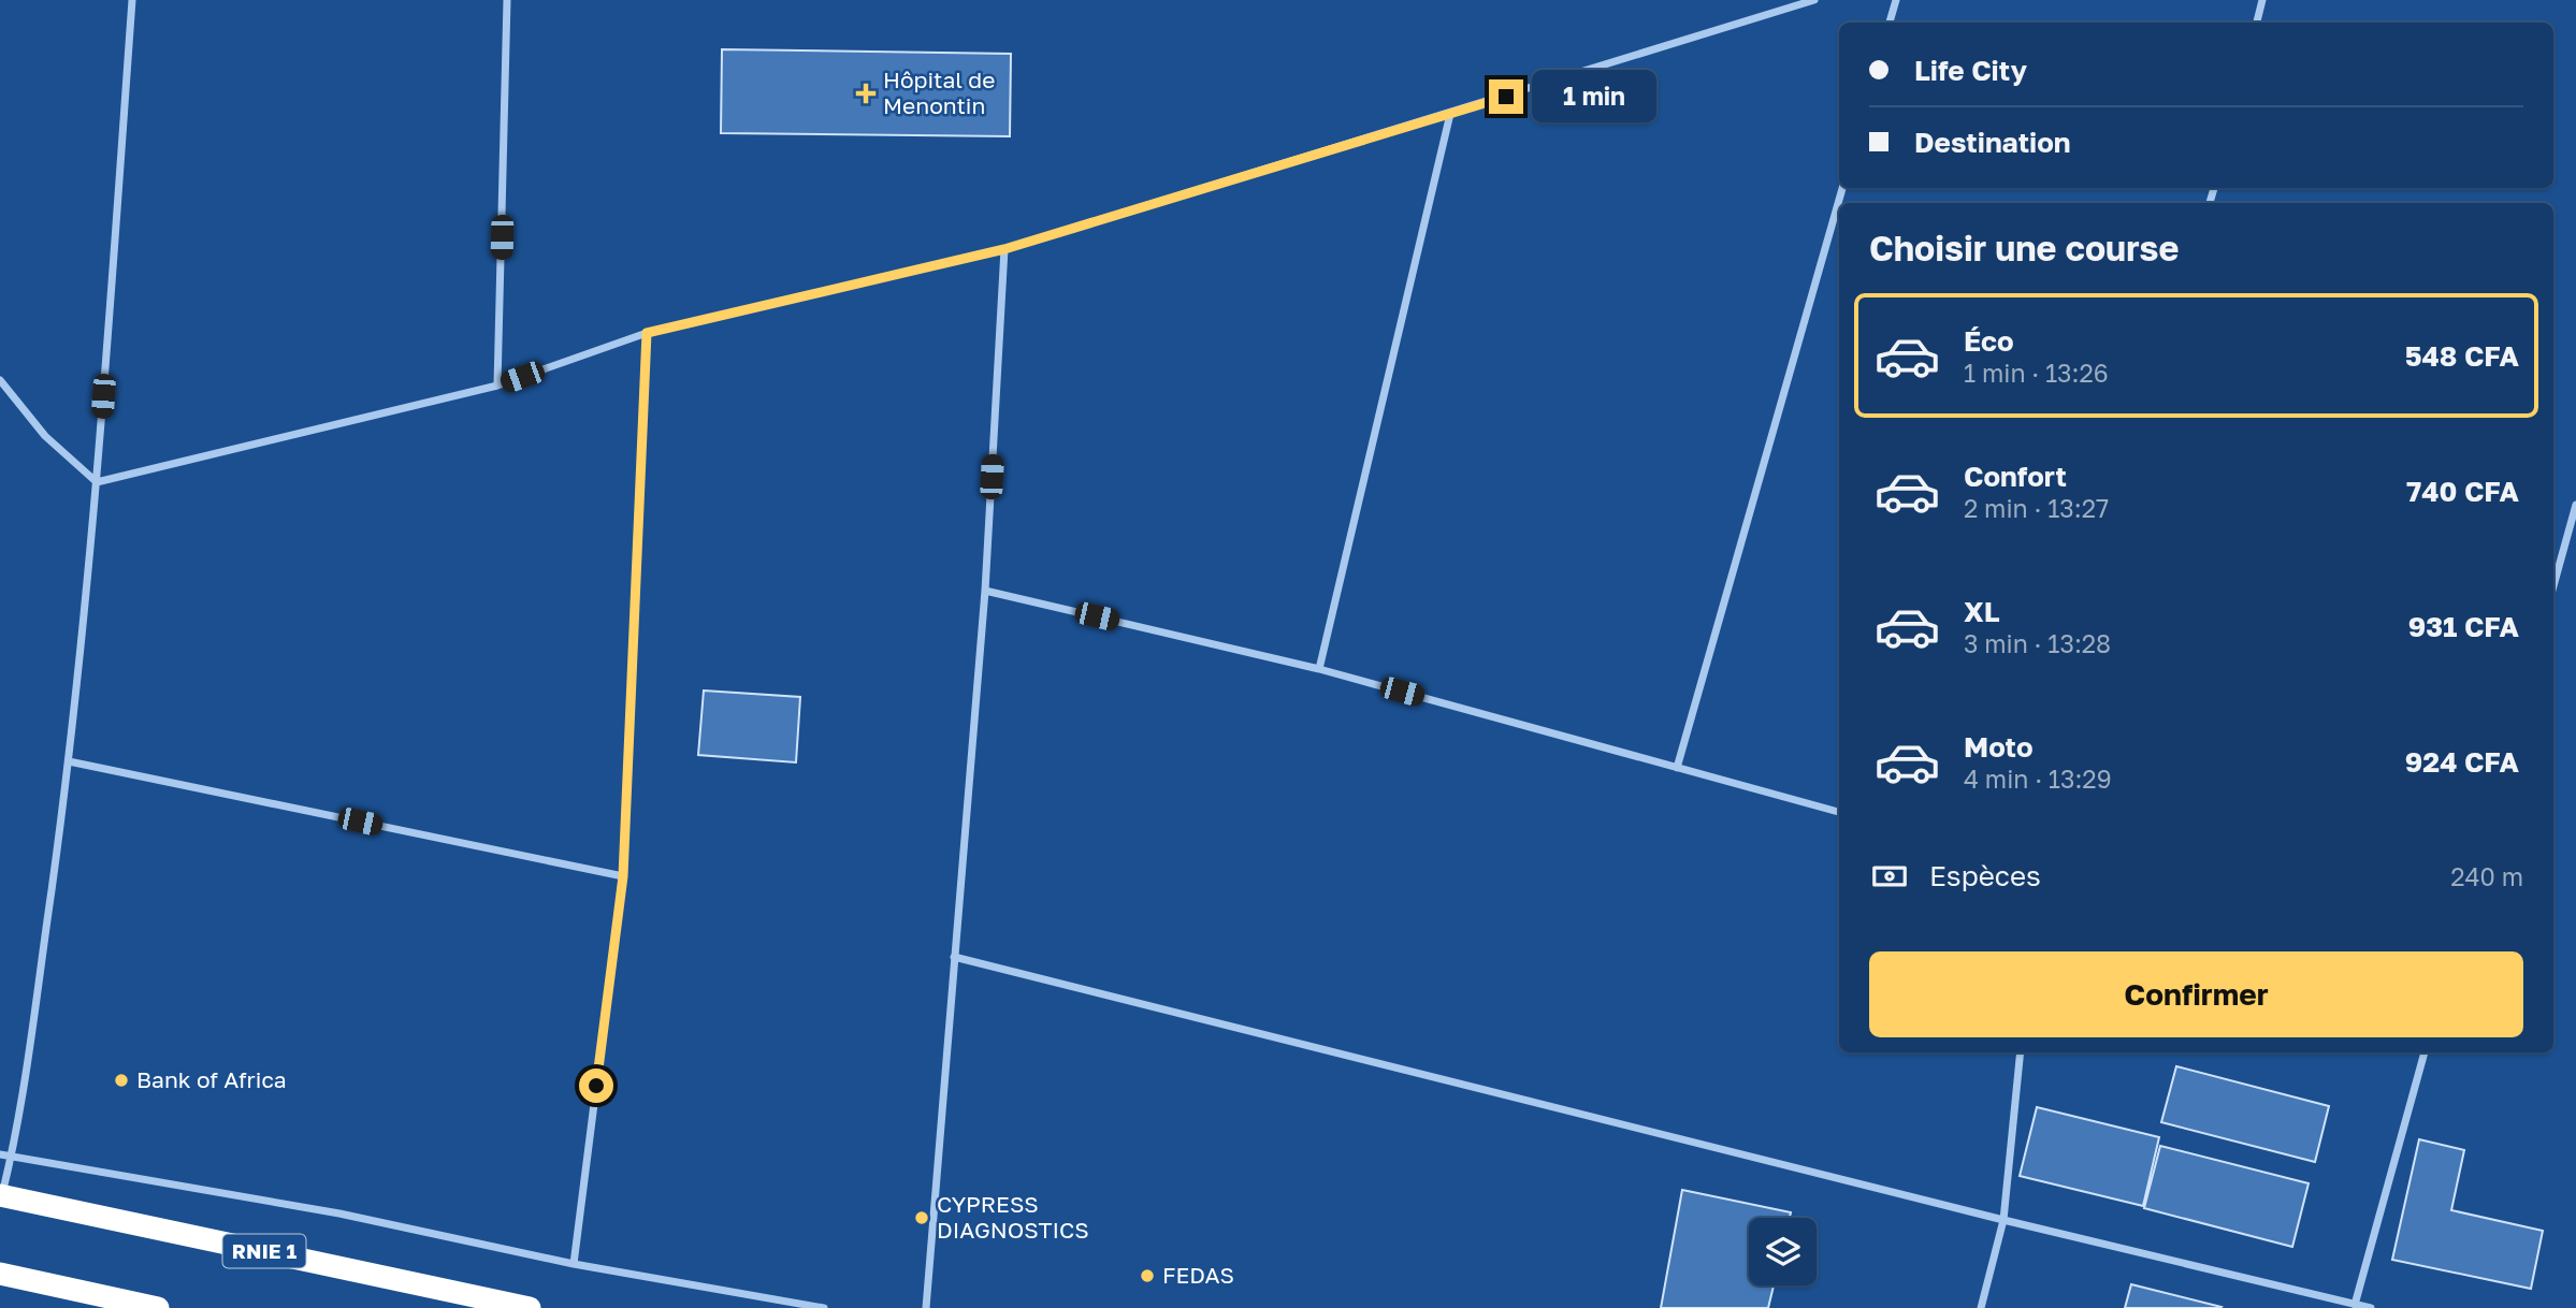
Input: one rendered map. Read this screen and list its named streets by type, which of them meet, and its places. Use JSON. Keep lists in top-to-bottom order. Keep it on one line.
{"streets":{"highway":["RNIE 1"]},"places":{"health":["Hôpital de Menontin"],"other":["Bank of Africa","CYPRESS DIAGNOSTICS","FEDAS"]},"page":{"banner":["Life City","Destination"],"bubble":"1 min","heading":"Choisir une course","list":[{"name":"Éco","note":"1 min · 13:26","value":"548 CFA"},{"name":"Confort","note":"2 min · 13:27","value":"740 CFA"},{"name":"XL","note":"3 min · 13:28","value":"931 CFA"},{"name":"Moto","note":"4 min · 13:29","value":"924 CFA"}],"pay":["Espèces","240 m"],"buttons":"Confirmer"}}
